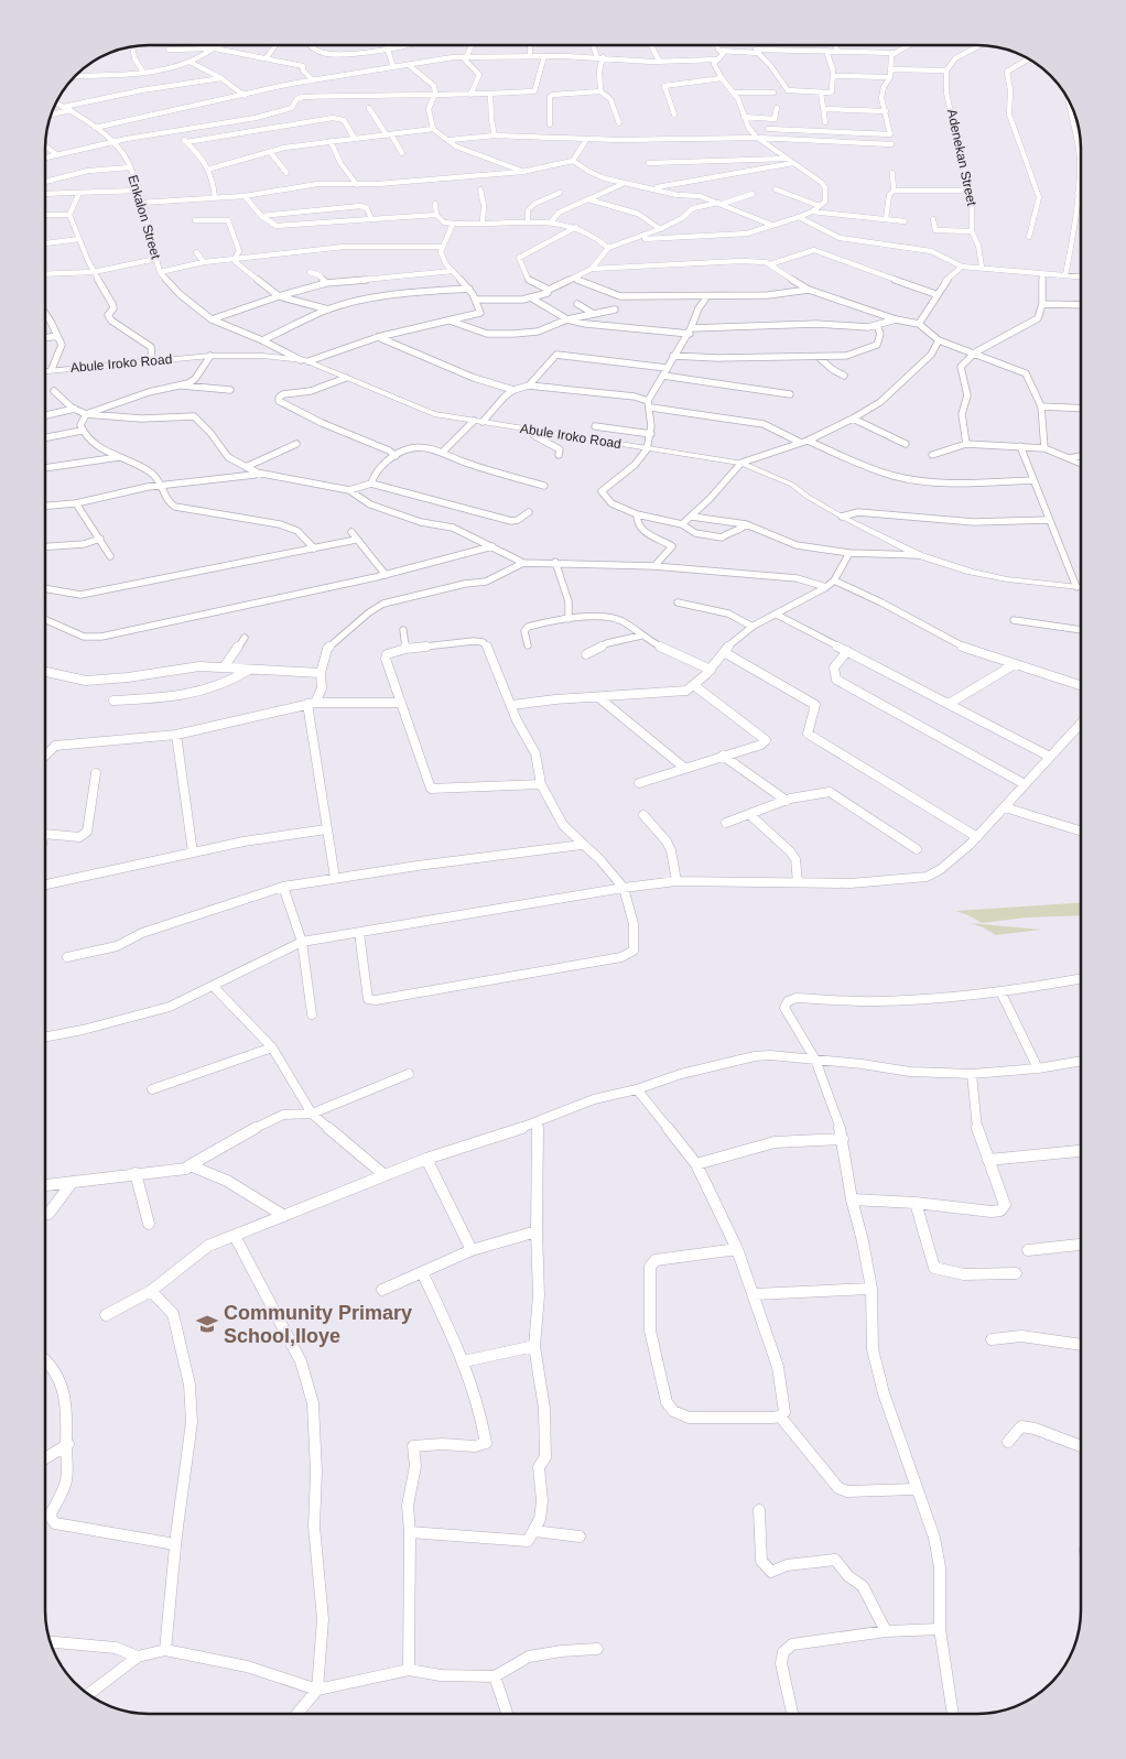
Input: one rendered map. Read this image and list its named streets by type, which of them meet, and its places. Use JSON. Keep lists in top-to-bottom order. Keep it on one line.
{"streets":{"street":["Adenekan Street","Enkalon Street","Abule Iroko Road"]},"crossings":[["Enkalon Street","Abule Iroko Road"]],"places":{"school or university":["Community Primary School,Iloye"]}}
